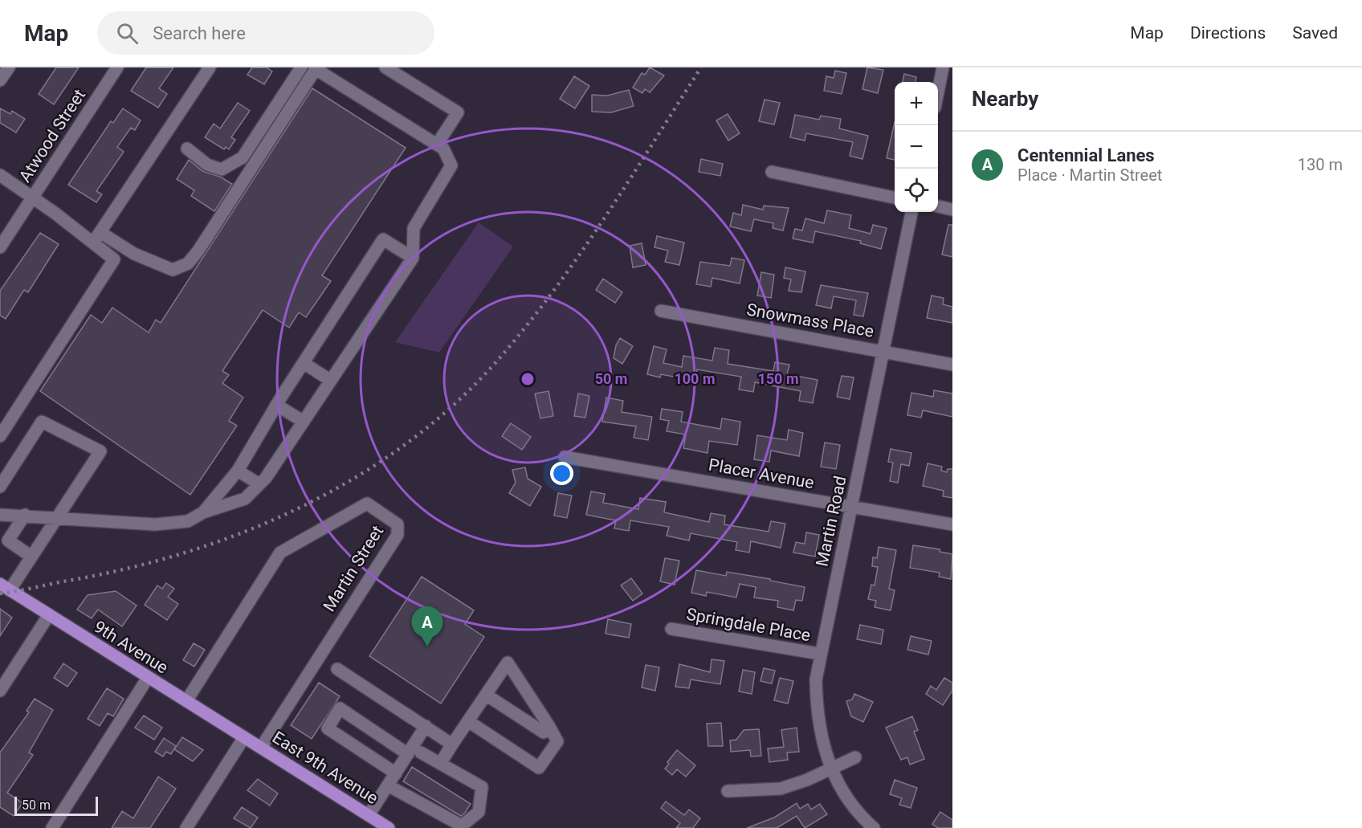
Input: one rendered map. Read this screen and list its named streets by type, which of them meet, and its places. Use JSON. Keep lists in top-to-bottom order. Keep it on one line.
{"streets":{"main road":["9th Avenue","East 9th Avenue"],"street":["Atwood Street","Snowmass Place","Placer Avenue","Martin Road","Martin Street","Springdale Place"]},"crossings":[["Snowmass Place","Martin Road"],["Placer Avenue","Martin Road"],["Martin Road","Springdale Place"],["Martin Street","9th Avenue"],["Martin Street","East 9th Avenue"],["9th Avenue","East 9th Avenue"]],"scale_bar":"50 m","page":{"header":"Map","search":"Search here","nav":["Map","Directions","Saved"],"heading":"Nearby","map_buttons":["+","−"],"list":[{"mark":"A","name":"Centennial Lanes","note":"Place · Martin Street","value":"130 m"}],"pins":"A","scale":"50 m"},"rings":["50 m","100 m","150 m"]}
